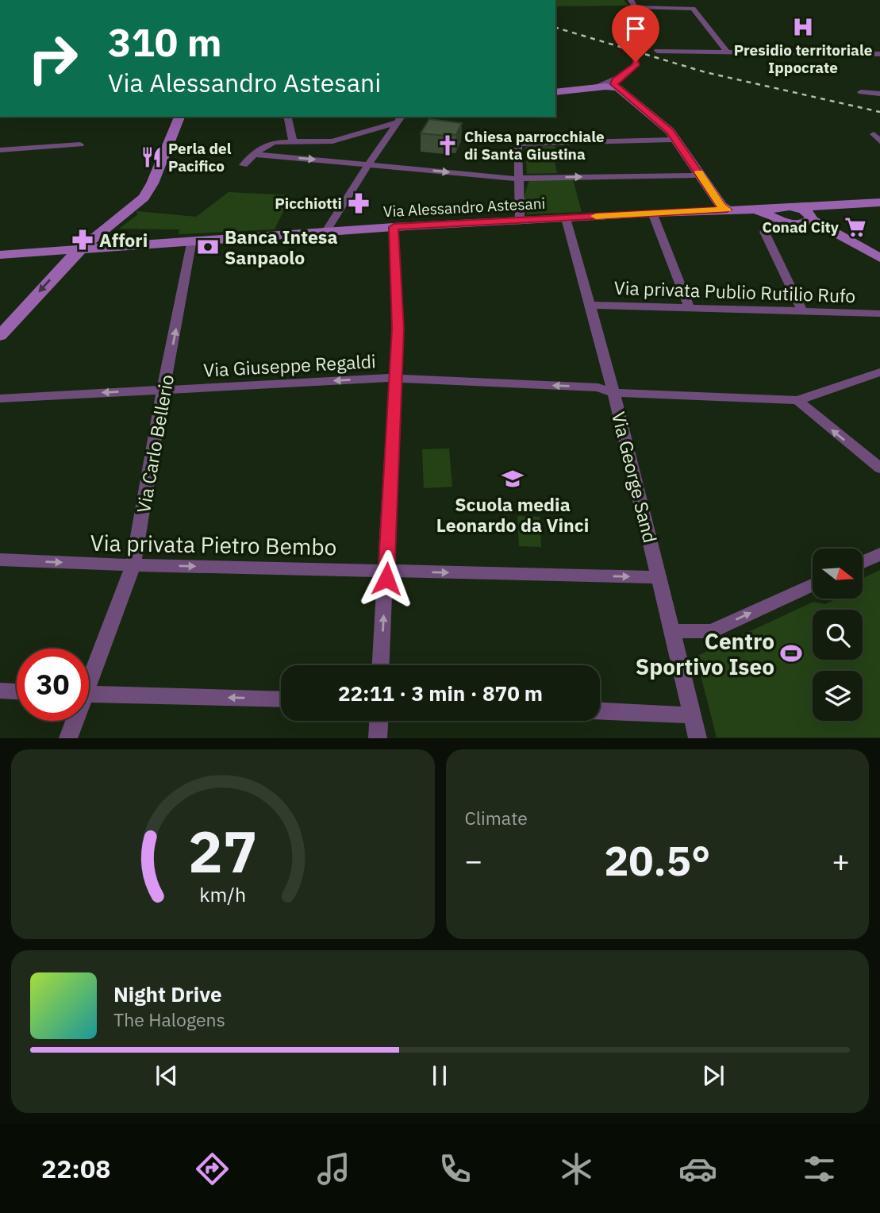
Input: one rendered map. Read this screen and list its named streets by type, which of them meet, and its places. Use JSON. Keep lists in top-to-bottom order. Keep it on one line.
{"streets":{"main road":["Via Alessandro Astesani"],"street":["Via privata Publio Rutilio Rufo","Via Giuseppe Regaldi","Via Carlo Bellerio","Via George Sand","Via privata Pietro Bembo"]},"crossings":[["Via Alessandro Astesani","Via Carlo Bellerio"],["Via Alessandro Astesani","Via George Sand"],["Via privata Publio Rutilio Rufo","Via George Sand"],["Via Giuseppe Regaldi","Via Carlo Bellerio"],["Via Giuseppe Regaldi","Via George Sand"],["Via Carlo Bellerio","Via privata Pietro Bembo"],["Via George Sand","Via privata Pietro Bembo"]],"one_way":["Via Giuseppe Regaldi","Via privata Pietro Bembo"],"places":{"hospital":["Presidio territoriale Ippocrate"],"church":["Chiesa parrocchiale di Santa Giustina"],"restaurant":["Perla del Pacifico"],"pharmacy":["Picchiotti","Affori"],"supermarket":["Conad City"],"bank":["Banca Intesa Sanpaolo"],"school or university":["Scuola media Leonardo da Vinci"],"sports":["Centro Sportivo Iseo"]},"north":"right","page":{"turn":["310 m","Via Alessandro Astesani"],"limit":"30","trip":"22:11 · 3 min · 870 m","tile":"Climate","heat":["−","20.5°","+"],"song":["Night Drive","The Halogens"],"tabs":"22:08","gauge":["27","km/h"]}}
